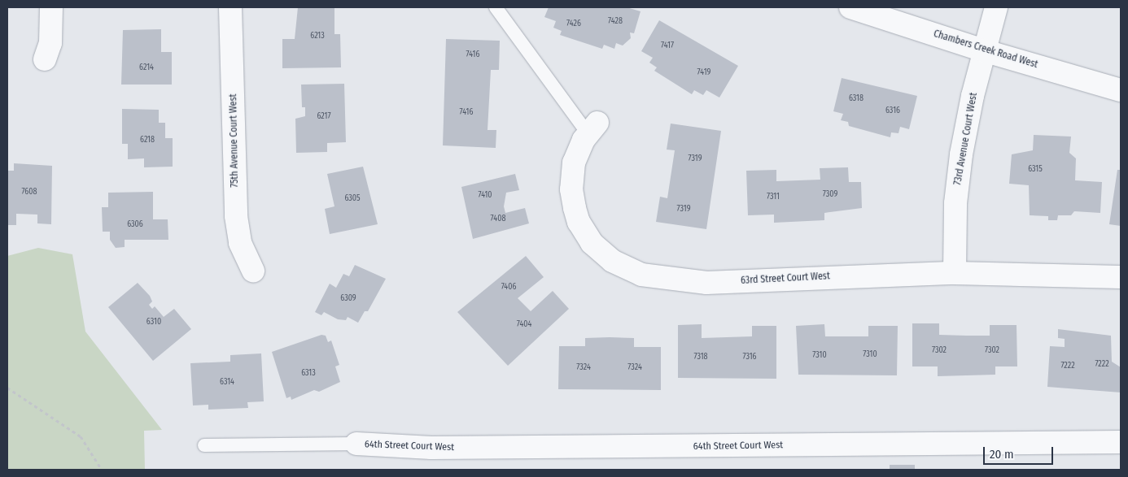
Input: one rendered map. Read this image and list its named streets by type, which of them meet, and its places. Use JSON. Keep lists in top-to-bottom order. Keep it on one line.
{"streets":{"street":["Chambers Creek Road West","73rd Avenue Court West","75th Avenue Court West","63rd Street Court West","64th Street Court West"]},"crossings":[["Chambers Creek Road West","73rd Avenue Court West"],["73rd Avenue Court West","63rd Street Court West"]],"house_numbers":["7428","7426","6213","7417","7416","6214","7419","6318","6316","7416","6217","6218","7319","6315","7608","7309","7410","7311","6305","7319","7408","6306","7406","6309","6310","7404","7302","7302","7310","7310","7318","7316","7222","7222","7324","7324","6313","6314"],"scale_bar":"20 m"}
